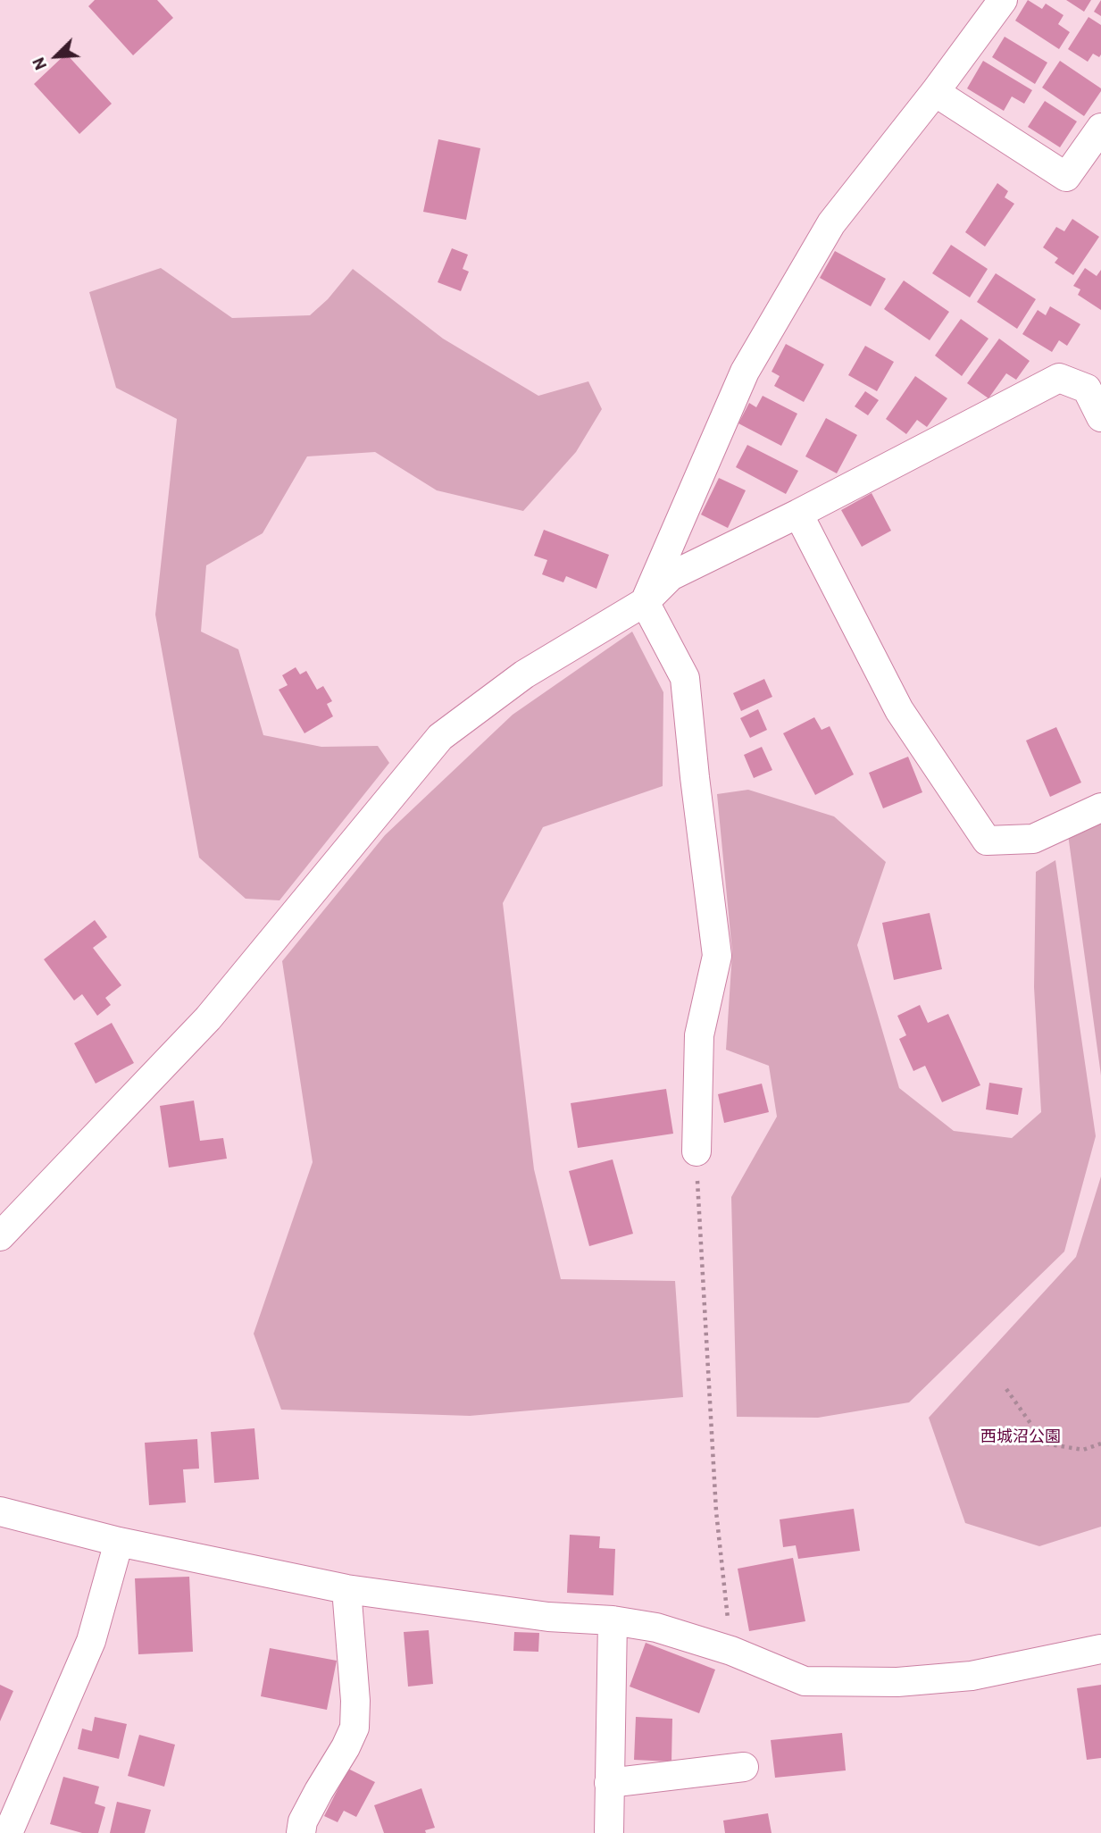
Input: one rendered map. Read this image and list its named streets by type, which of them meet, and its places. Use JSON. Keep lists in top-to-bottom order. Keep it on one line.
{"parks":["西城沼公園"],"north":"bottom left"}
